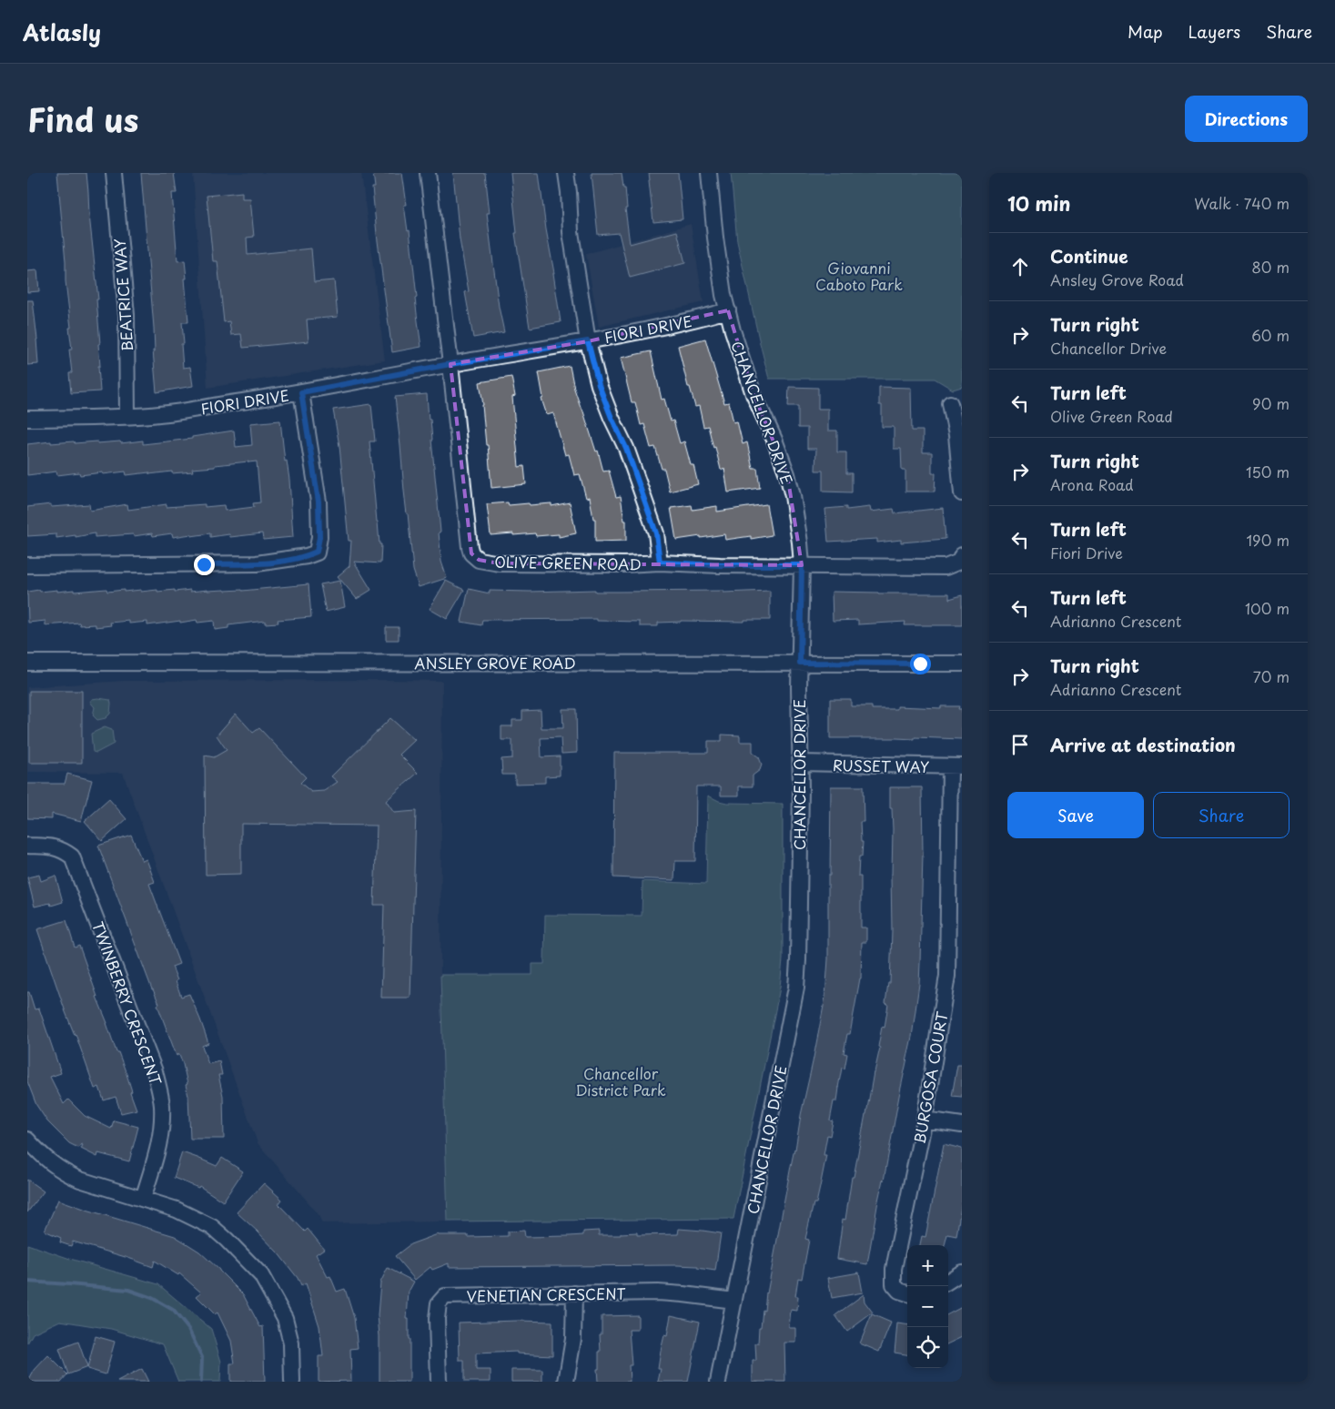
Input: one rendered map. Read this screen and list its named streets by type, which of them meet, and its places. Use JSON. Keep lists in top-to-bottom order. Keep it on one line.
{"streets":{"street":["BEATRICE WAY","FIORI DRIVE","CHANCELLOR DRIVE","OLIVE GREEN ROAD","ANSLEY GROVE ROAD","RUSSET WAY","TWINBERRY CRESCENT","BURGOSA COURT","VENETIAN CRESCENT"]},"crossings":[["BEATRICE WAY","FIORI DRIVE"],["FIORI DRIVE","CHANCELLOR DRIVE"],["FIORI DRIVE","OLIVE GREEN ROAD"],["CHANCELLOR DRIVE","OLIVE GREEN ROAD"],["CHANCELLOR DRIVE","ANSLEY GROVE ROAD"],["CHANCELLOR DRIVE","RUSSET WAY"],["CHANCELLOR DRIVE","VENETIAN CRESCENT"],["RUSSET WAY","BURGOSA COURT"]],"parks":["Giovanni Caboto Park","Chancellor District Park"],"page":{"header":"Atlasly","nav":["Map","Layers","Share"],"title":"Find us","buttons":["Directions",["Save","Share"]],"heading":["10 min","Walk · 740 m"],"list":[["Continue","Ansley Grove Road","80 m"],["Turn right","Chancellor Drive","60 m"],["Turn left","Olive Green Road","90 m"],["Turn right","Arona Road","150 m"],["Turn left","Fiori Drive","190 m"],["Turn left","Adrianno Crescent","100 m"],["Turn right","Adrianno Crescent","70 m"],"Arrive at destination"],"map_buttons":["+","−"]}}
